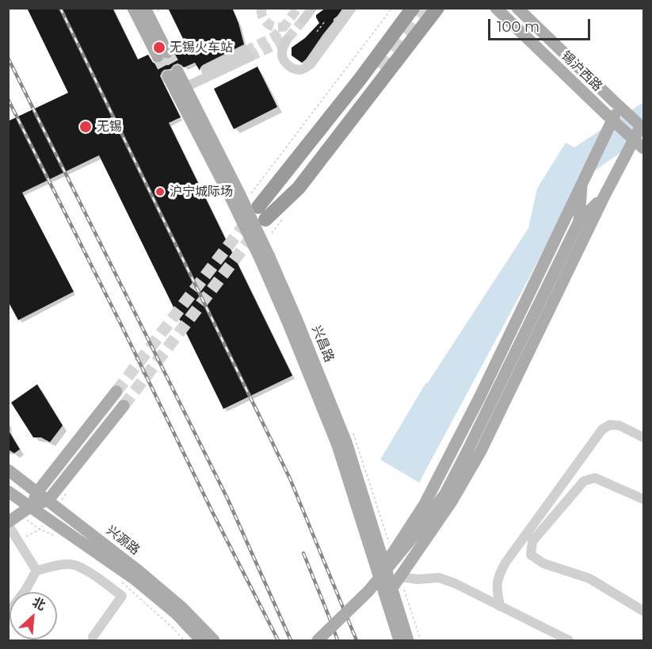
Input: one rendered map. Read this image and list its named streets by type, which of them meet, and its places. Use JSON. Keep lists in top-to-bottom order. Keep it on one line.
{"streets":{"main road":["锡沪西路","兴昌路","兴源路"]},"places":["无锡火车站","无锡","沪宁城际场"],"scale_bar":"100 m","north":"top right"}
